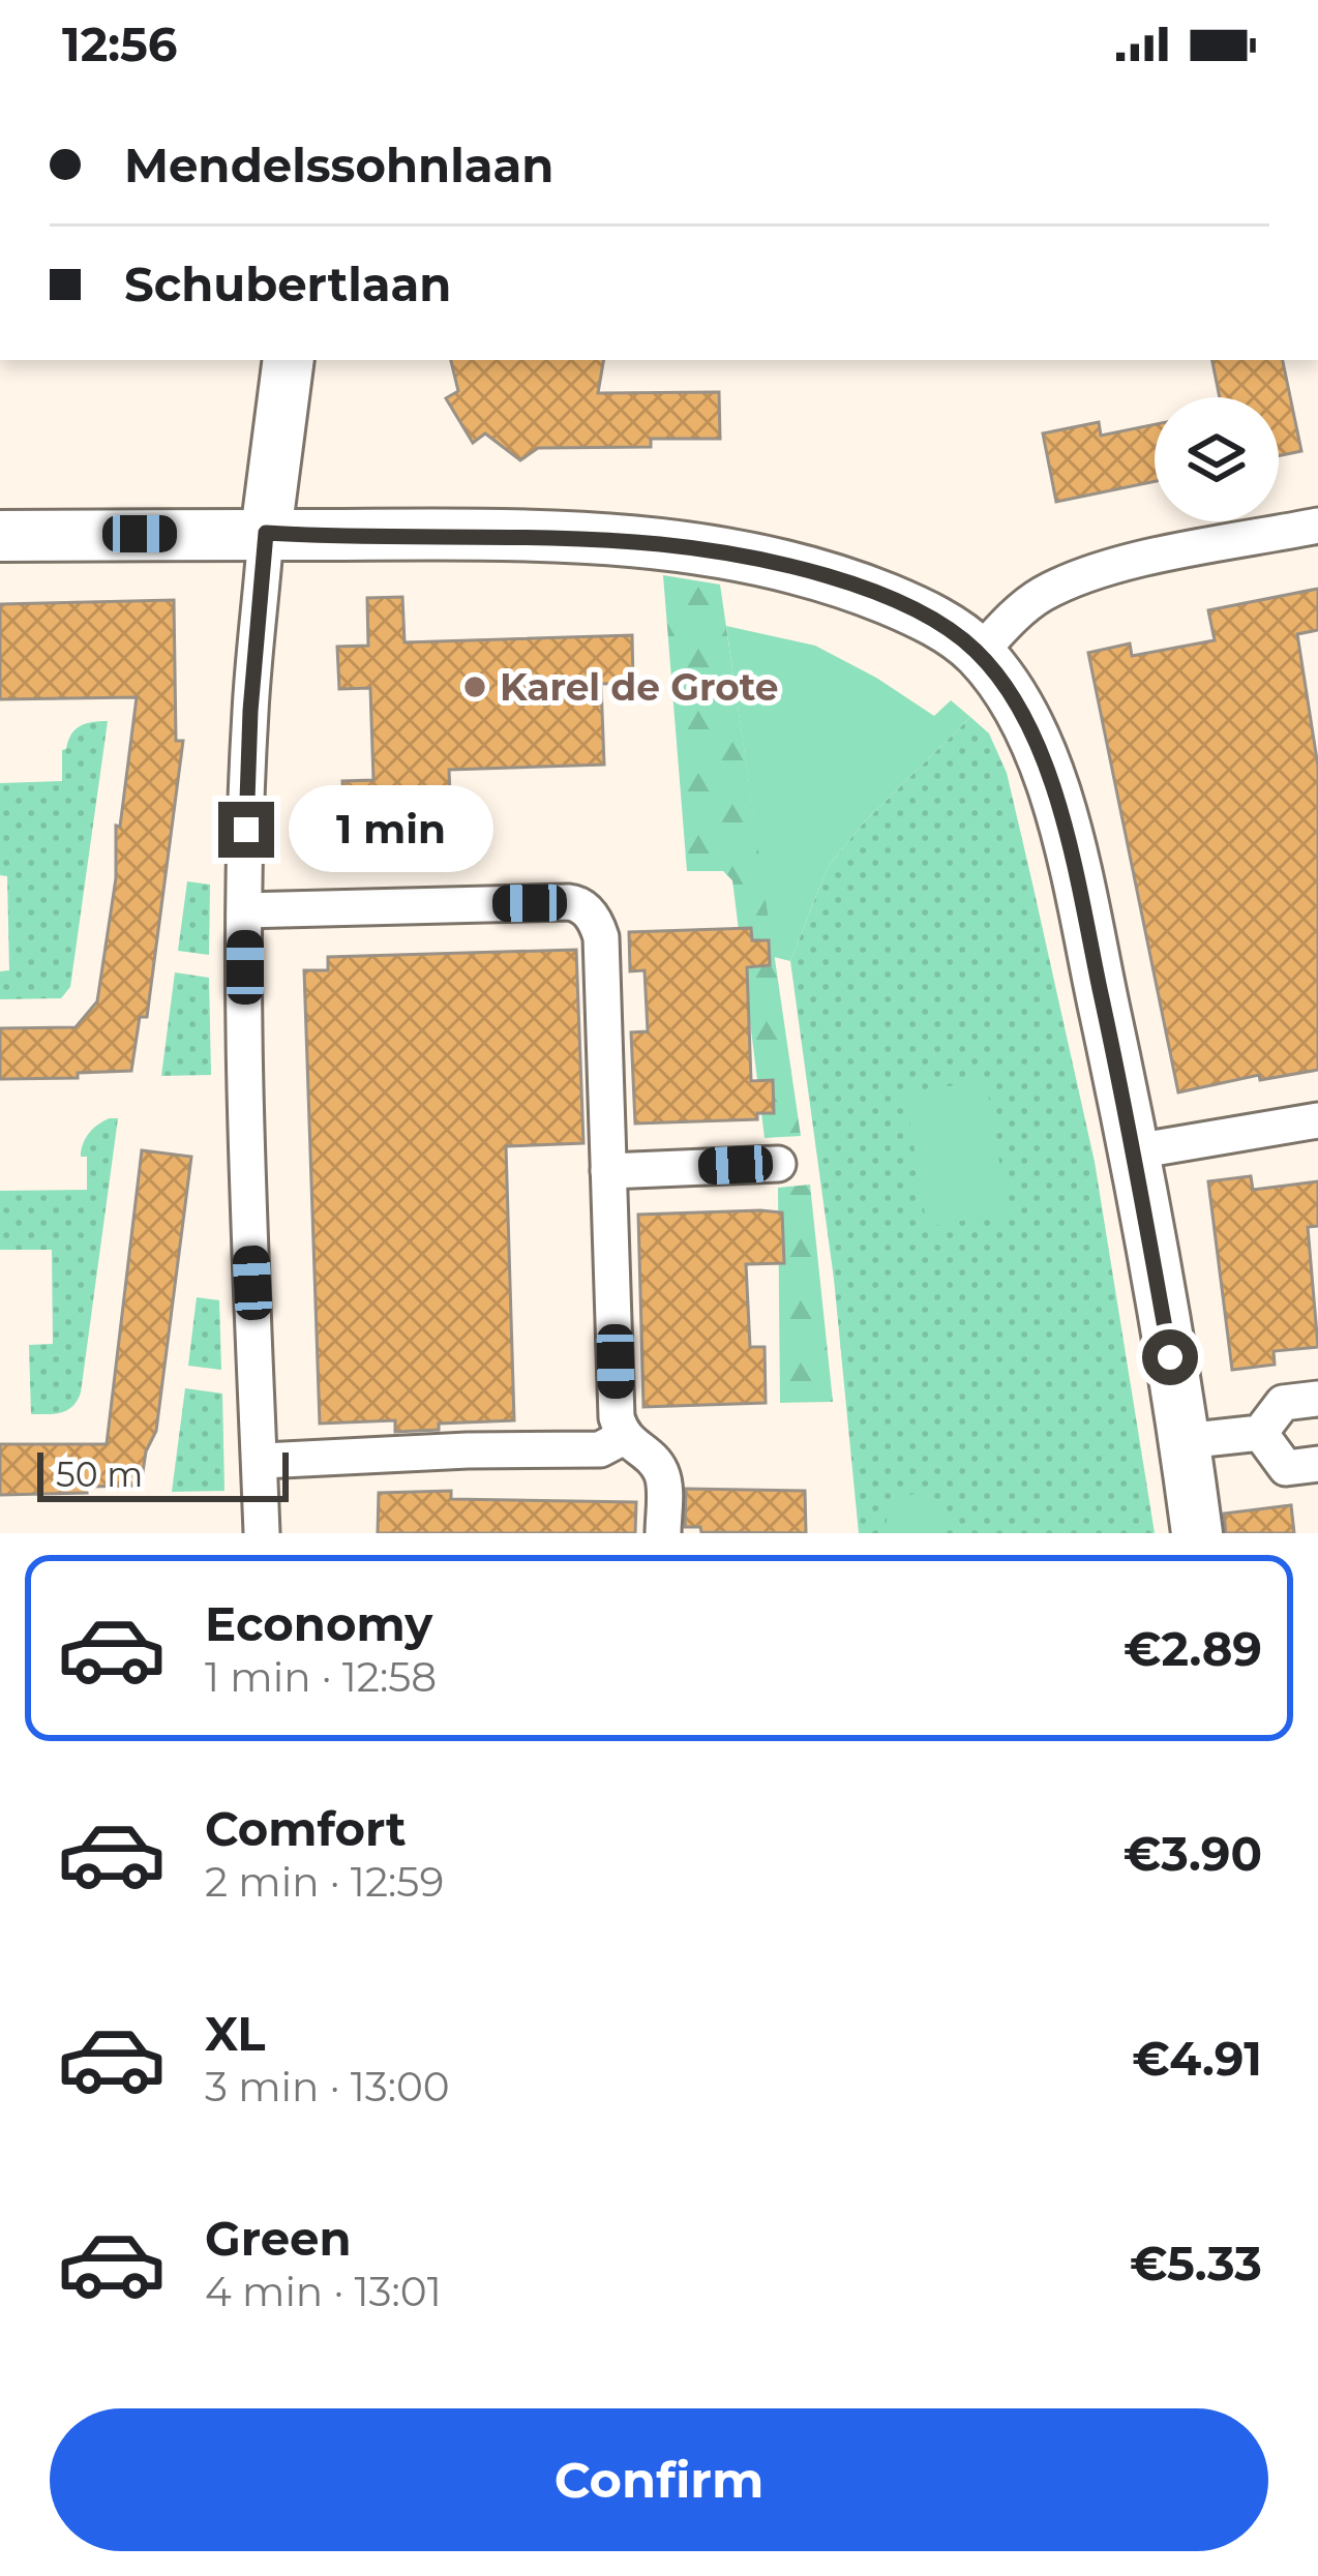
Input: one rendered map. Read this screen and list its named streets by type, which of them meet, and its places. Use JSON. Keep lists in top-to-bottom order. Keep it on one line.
{"places":["Karel de Grote"],"scale_bar":"50 m","page":{"status":"12:56","banner":["Mendelssohnlaan","Schubertlaan"],"bubble":"1 min","scale":"50 m","list":[{"name":"Economy","note":"1 min · 12:58","value":"€2.89"},{"name":"Comfort","note":"2 min · 12:59","value":"€3.90"},{"name":"XL","note":"3 min · 13:00","value":"€4.91"},{"name":"Green","note":"4 min · 13:01","value":"€5.33"}],"buttons":"Confirm"}}
